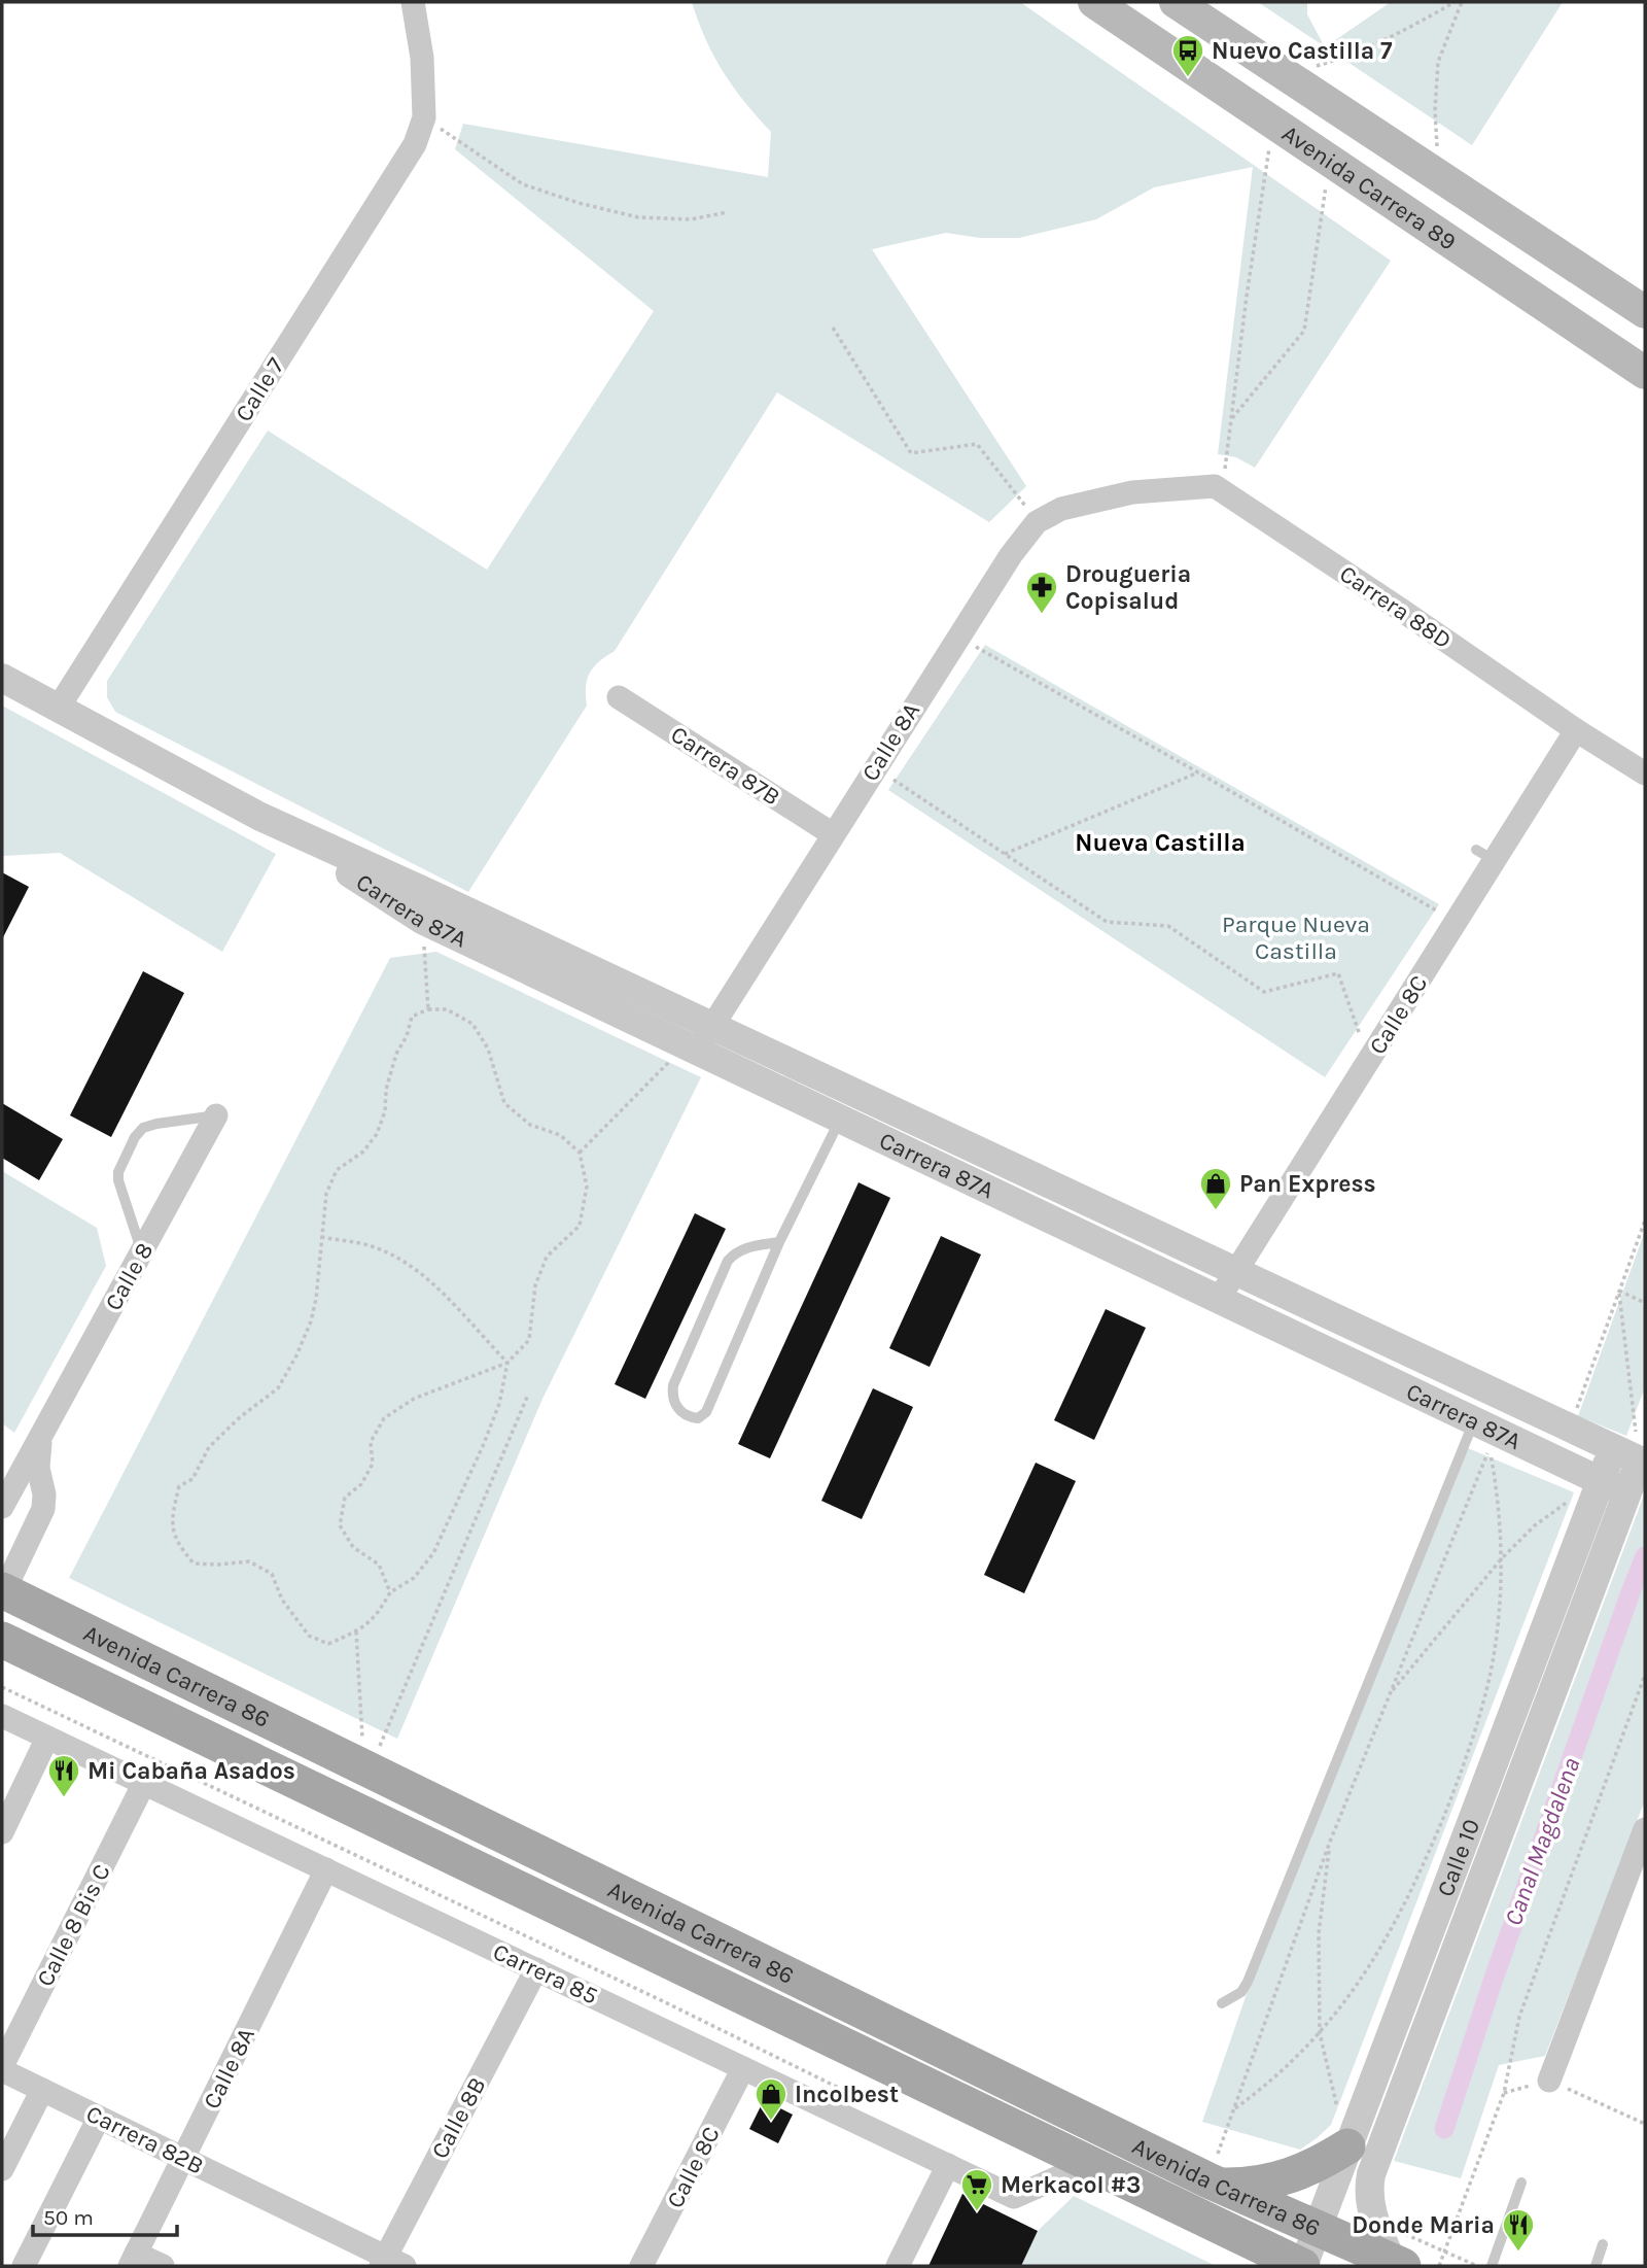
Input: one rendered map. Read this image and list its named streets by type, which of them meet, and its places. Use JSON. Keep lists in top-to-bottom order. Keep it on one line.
{"streets":{"main road":["Avenida Carrera 89","Avenida Carrera 86"],"street":["Calle 7","Carrera 88D","Calle 8A","Carrera 87B","Carrera 87A","Calle 8C","Calle 8","Calle 10","Calle 8 Bis C","Carrera 85","Calle 8B","Carrera 82B"]},"crossings":[["Calle 7","Carrera 87A"],["Carrera 88D","Calle 8A"],["Carrera 88D","Calle 8C"],["Calle 8A","Carrera 87B"],["Calle 8A","Carrera 87A"],["Calle 8A","Carrera 85"],["Calle 8A","Carrera 82B"],["Carrera 87A","Calle 8C"],["Carrera 87A","Calle 10"],["Calle 8C","Carrera 85"],["Calle 8","Avenida Carrera 86"],["Avenida Carrera 86","Calle 10"],["Avenida Carrera 86","Carrera 85"],["Calle 8 Bis C","Carrera 85"],["Calle 8 Bis C","Carrera 82B"],["Carrera 85","Calle 8B"],["Calle 8B","Carrera 82B"]],"districts":["Nueva Castilla"],"water":["Canal Magdalena"],"parks":["Parque Nueva Castilla"],"places":{"bus stop":["Nuevo Castilla 7"],"pharmacy":["Drougueria Copisalud"],"shop":["Pan Express","Incolbest"],"restaurant":["Mi Cabaña Asados","Donde Maria"],"supermarket":["Merkacol #3"]},"scale_bar":"50 m"}
